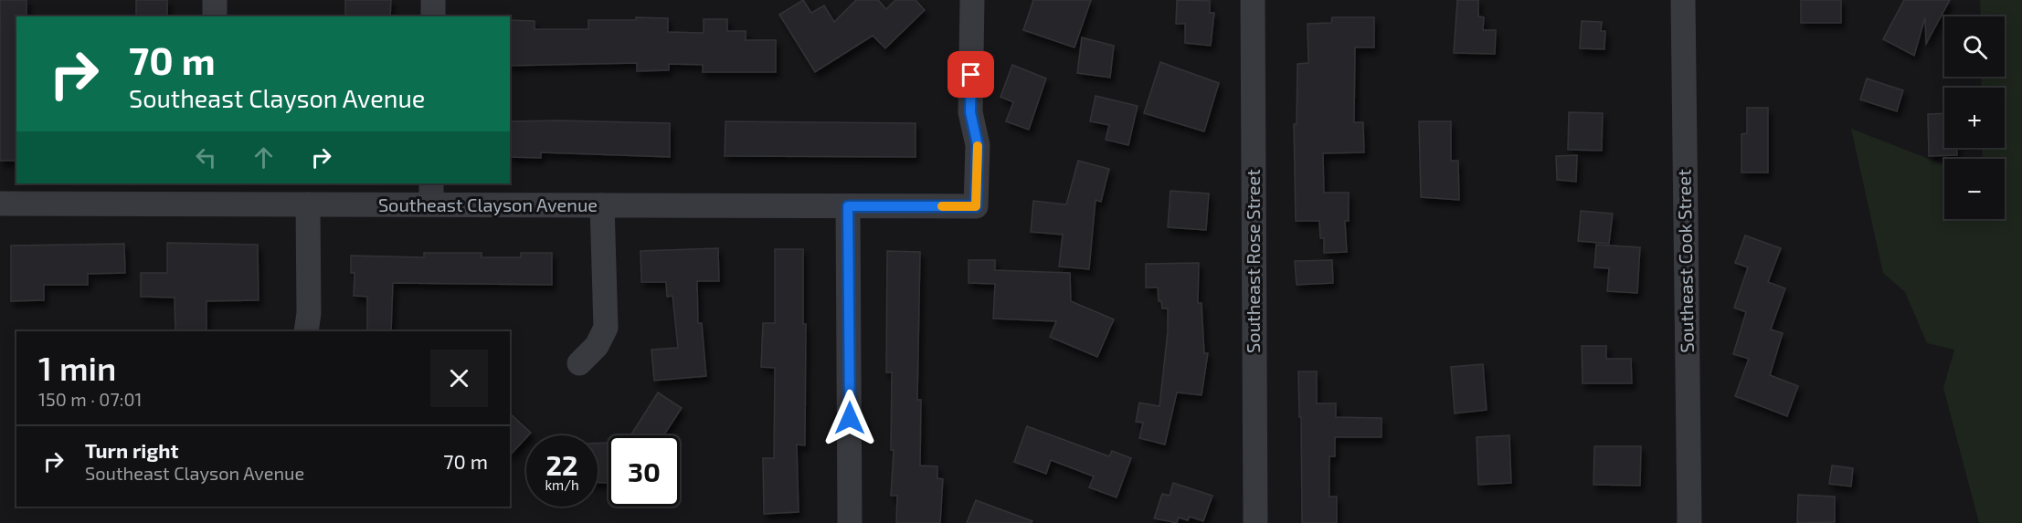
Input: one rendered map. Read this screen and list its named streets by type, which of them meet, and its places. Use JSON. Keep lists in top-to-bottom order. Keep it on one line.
{"streets":{"street":["Southeast Clayson Avenue","Southeast Rose Street","Southeast Cook Street"]},"page":{"map_buttons":["+","−"],"turn":["70 m","Southeast Clayson Avenue"],"heading":["1 min","150 m · 07:01"],"list":[{"name":"Turn right","note":"Southeast Clayson Avenue","value":"70 m"}],"speed":"22 km/h","limit":"30"}}
